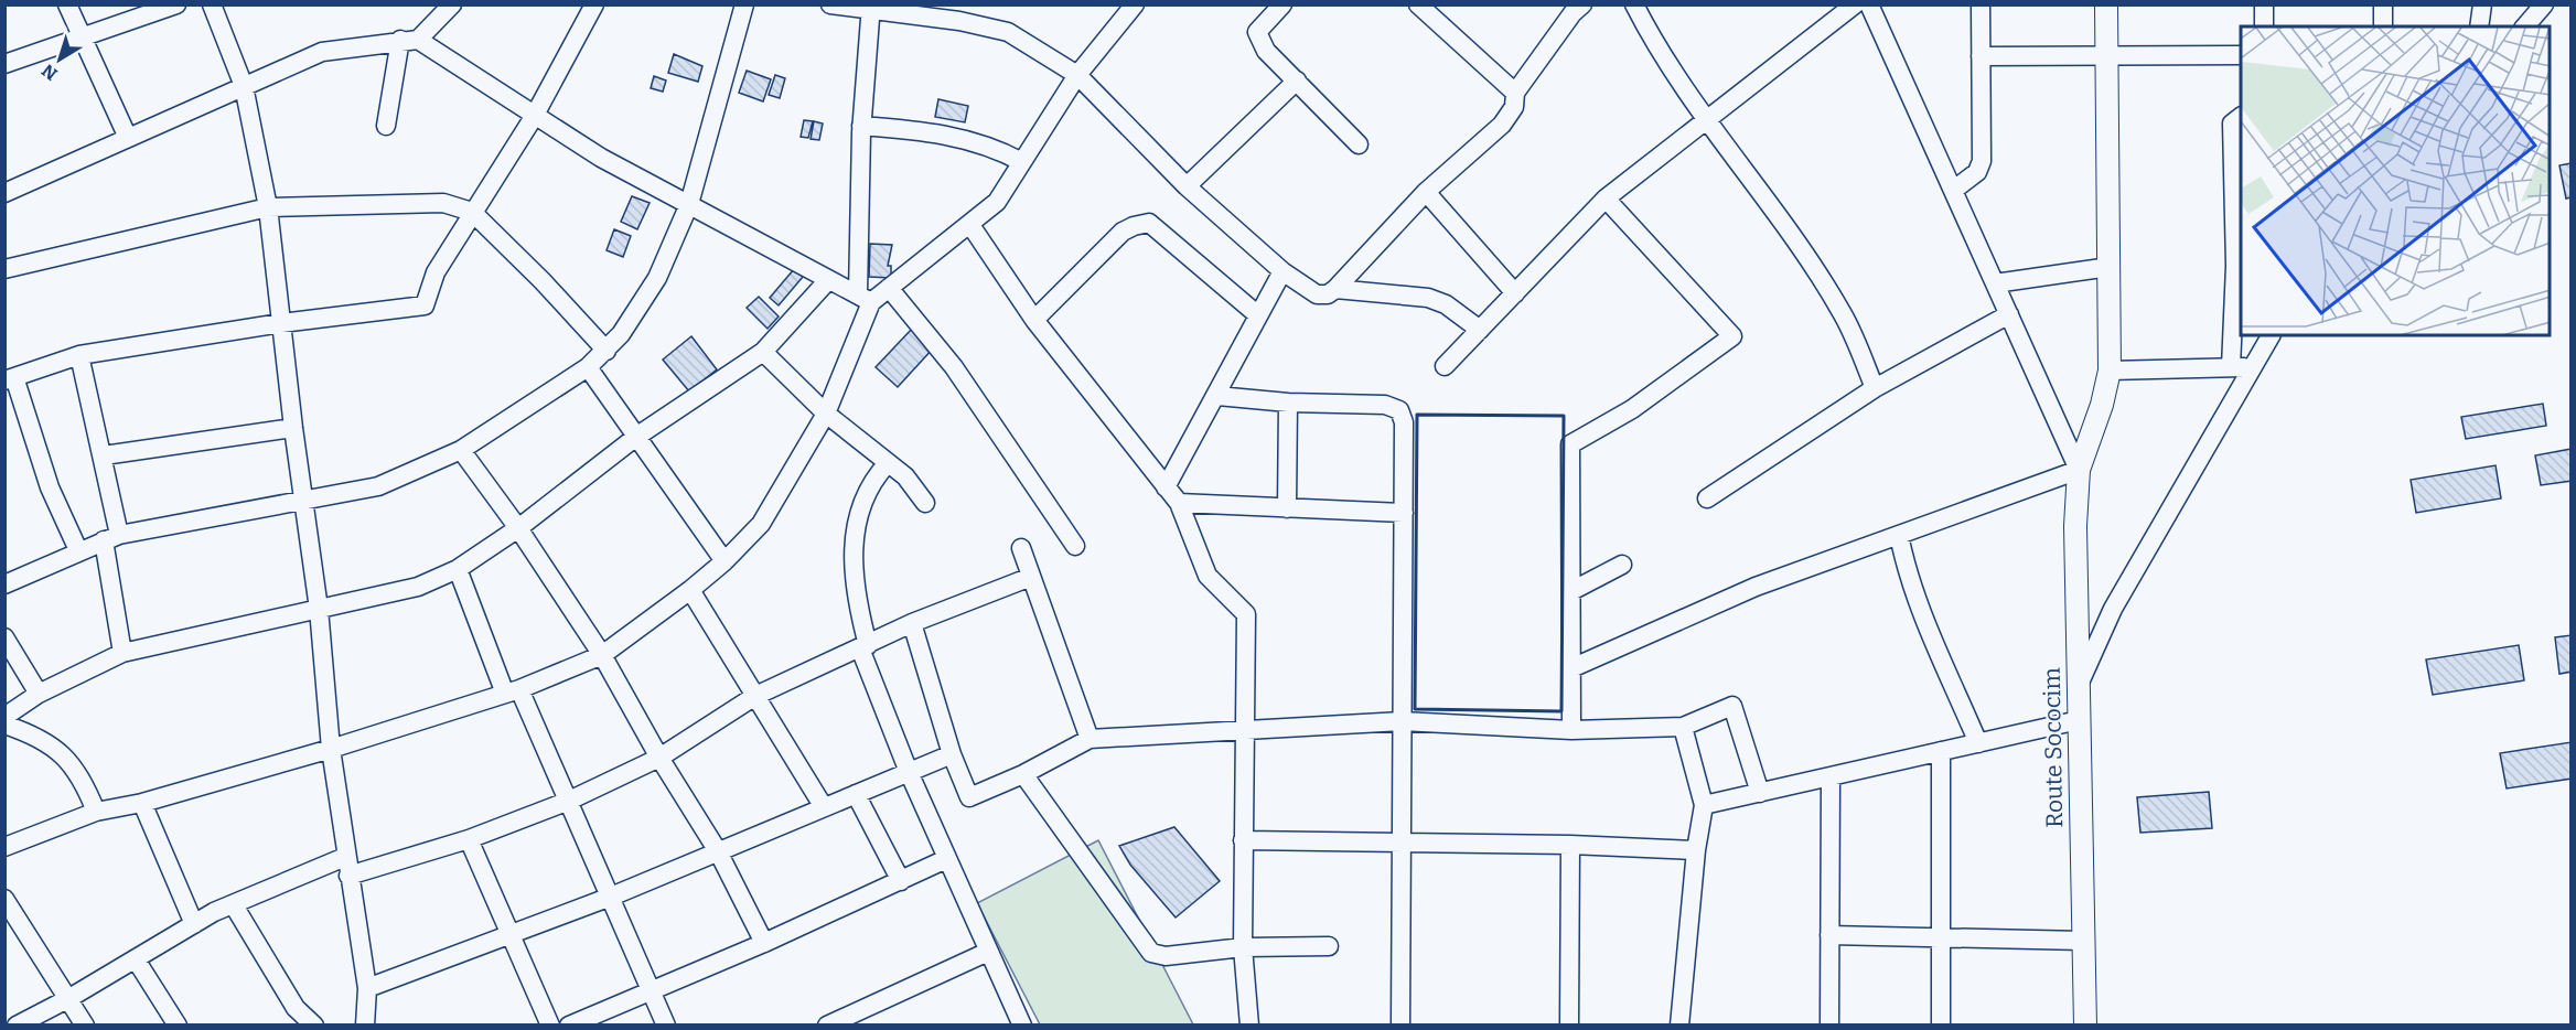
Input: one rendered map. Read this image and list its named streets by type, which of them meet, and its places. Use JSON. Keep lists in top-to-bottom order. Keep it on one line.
{"streets":{"street":["Route Sococim"]},"north":"bottom left"}
